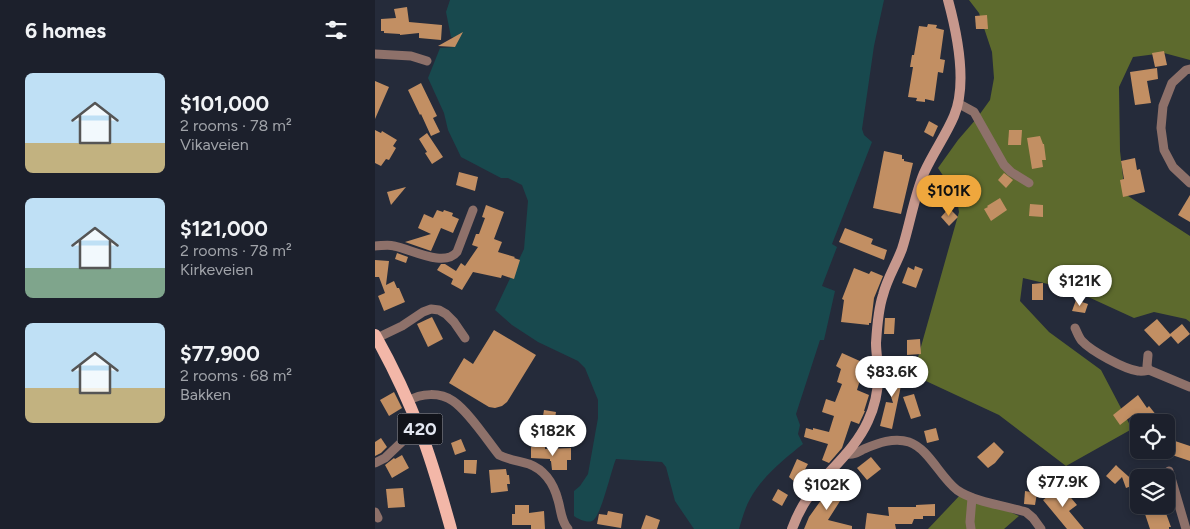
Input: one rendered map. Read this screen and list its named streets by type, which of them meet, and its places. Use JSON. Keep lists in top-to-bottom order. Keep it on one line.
{"streets":{"main road":["420"]},"page":{"heading":"6 homes","list":[{"name":"$101,000","note":"2 rooms · 78 m² · Vikaveien"},{"name":"$121,000","note":"2 rooms · 78 m² · Kirkeveien"},{"name":"$77,900","note":"2 rooms · 68 m² · Bakken"}],"price":["$101K","$121K","$83.6K","$182K","$77.9K","$102K"]}}
